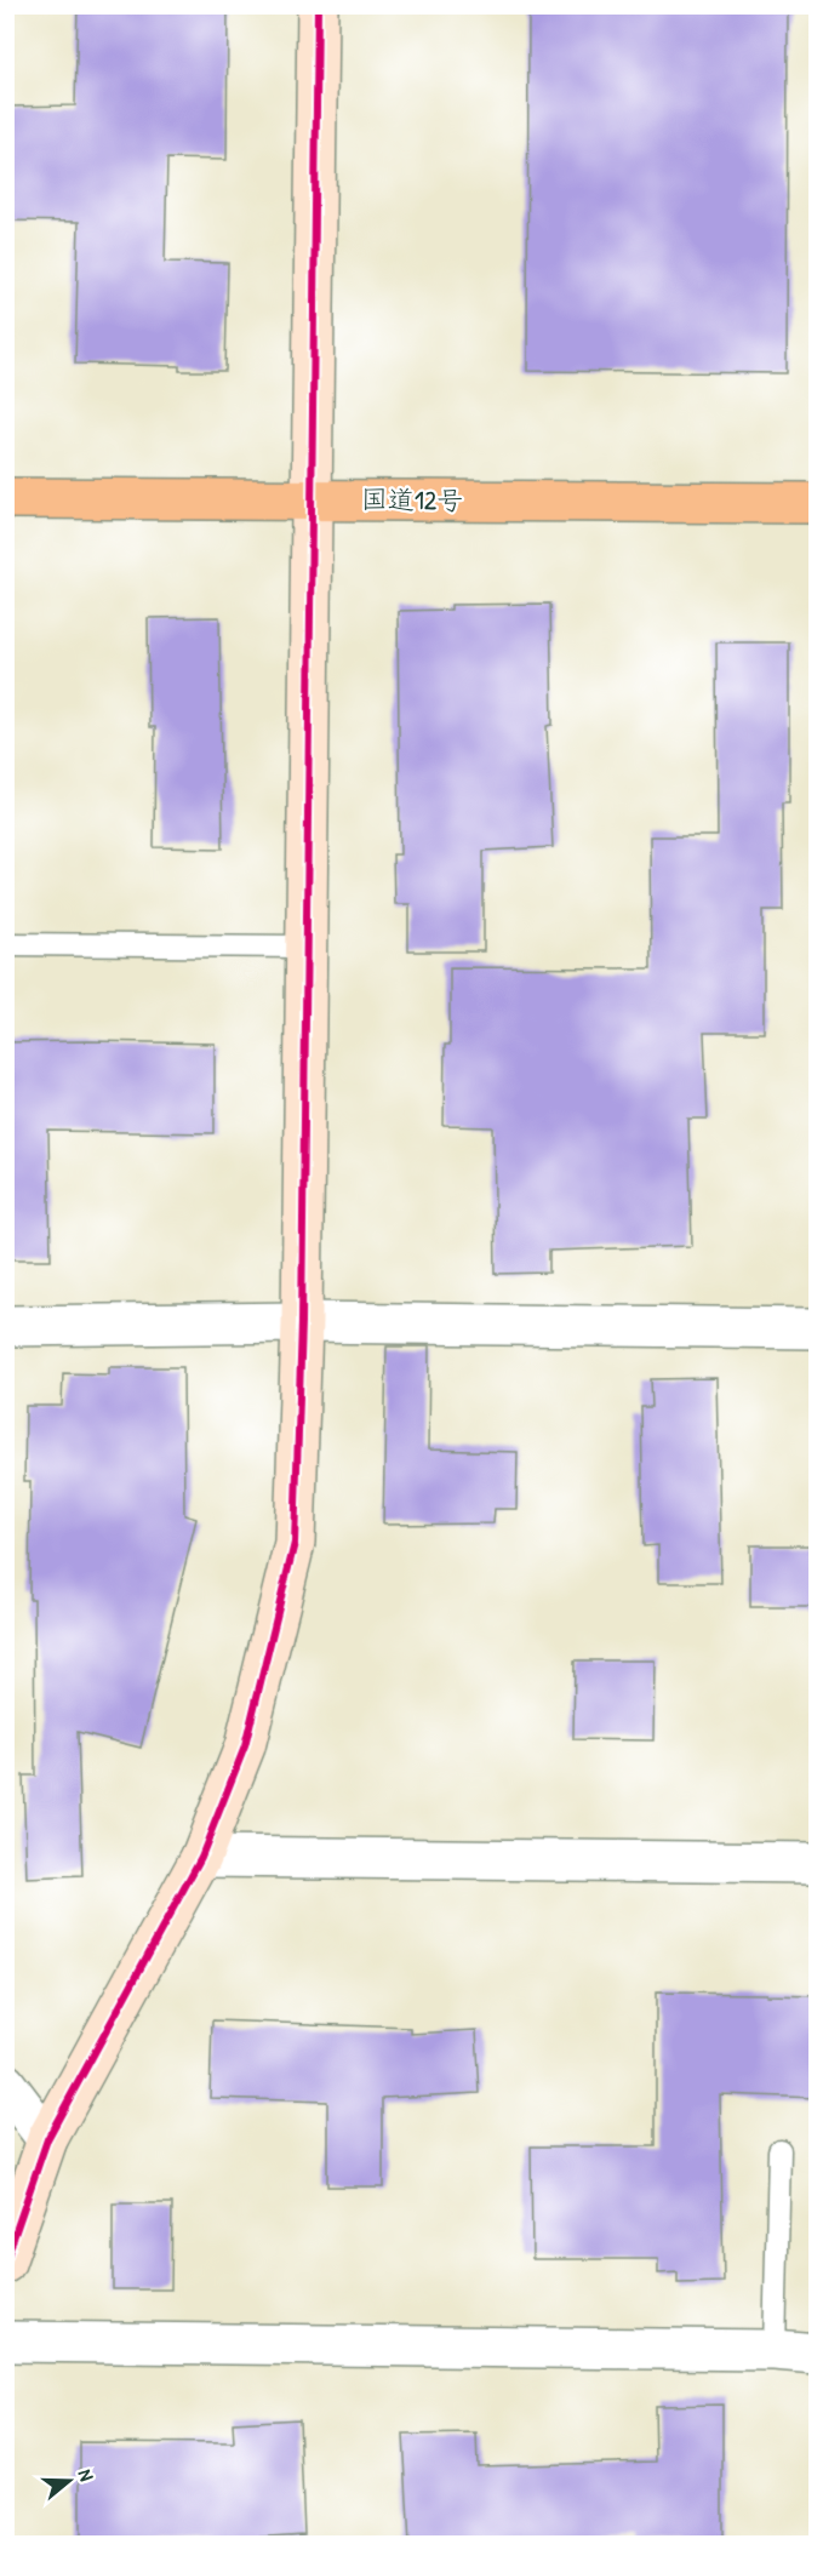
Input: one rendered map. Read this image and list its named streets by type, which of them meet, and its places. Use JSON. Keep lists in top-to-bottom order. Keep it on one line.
{"streets":{"highway":["国道12号"]},"north":"right"}
